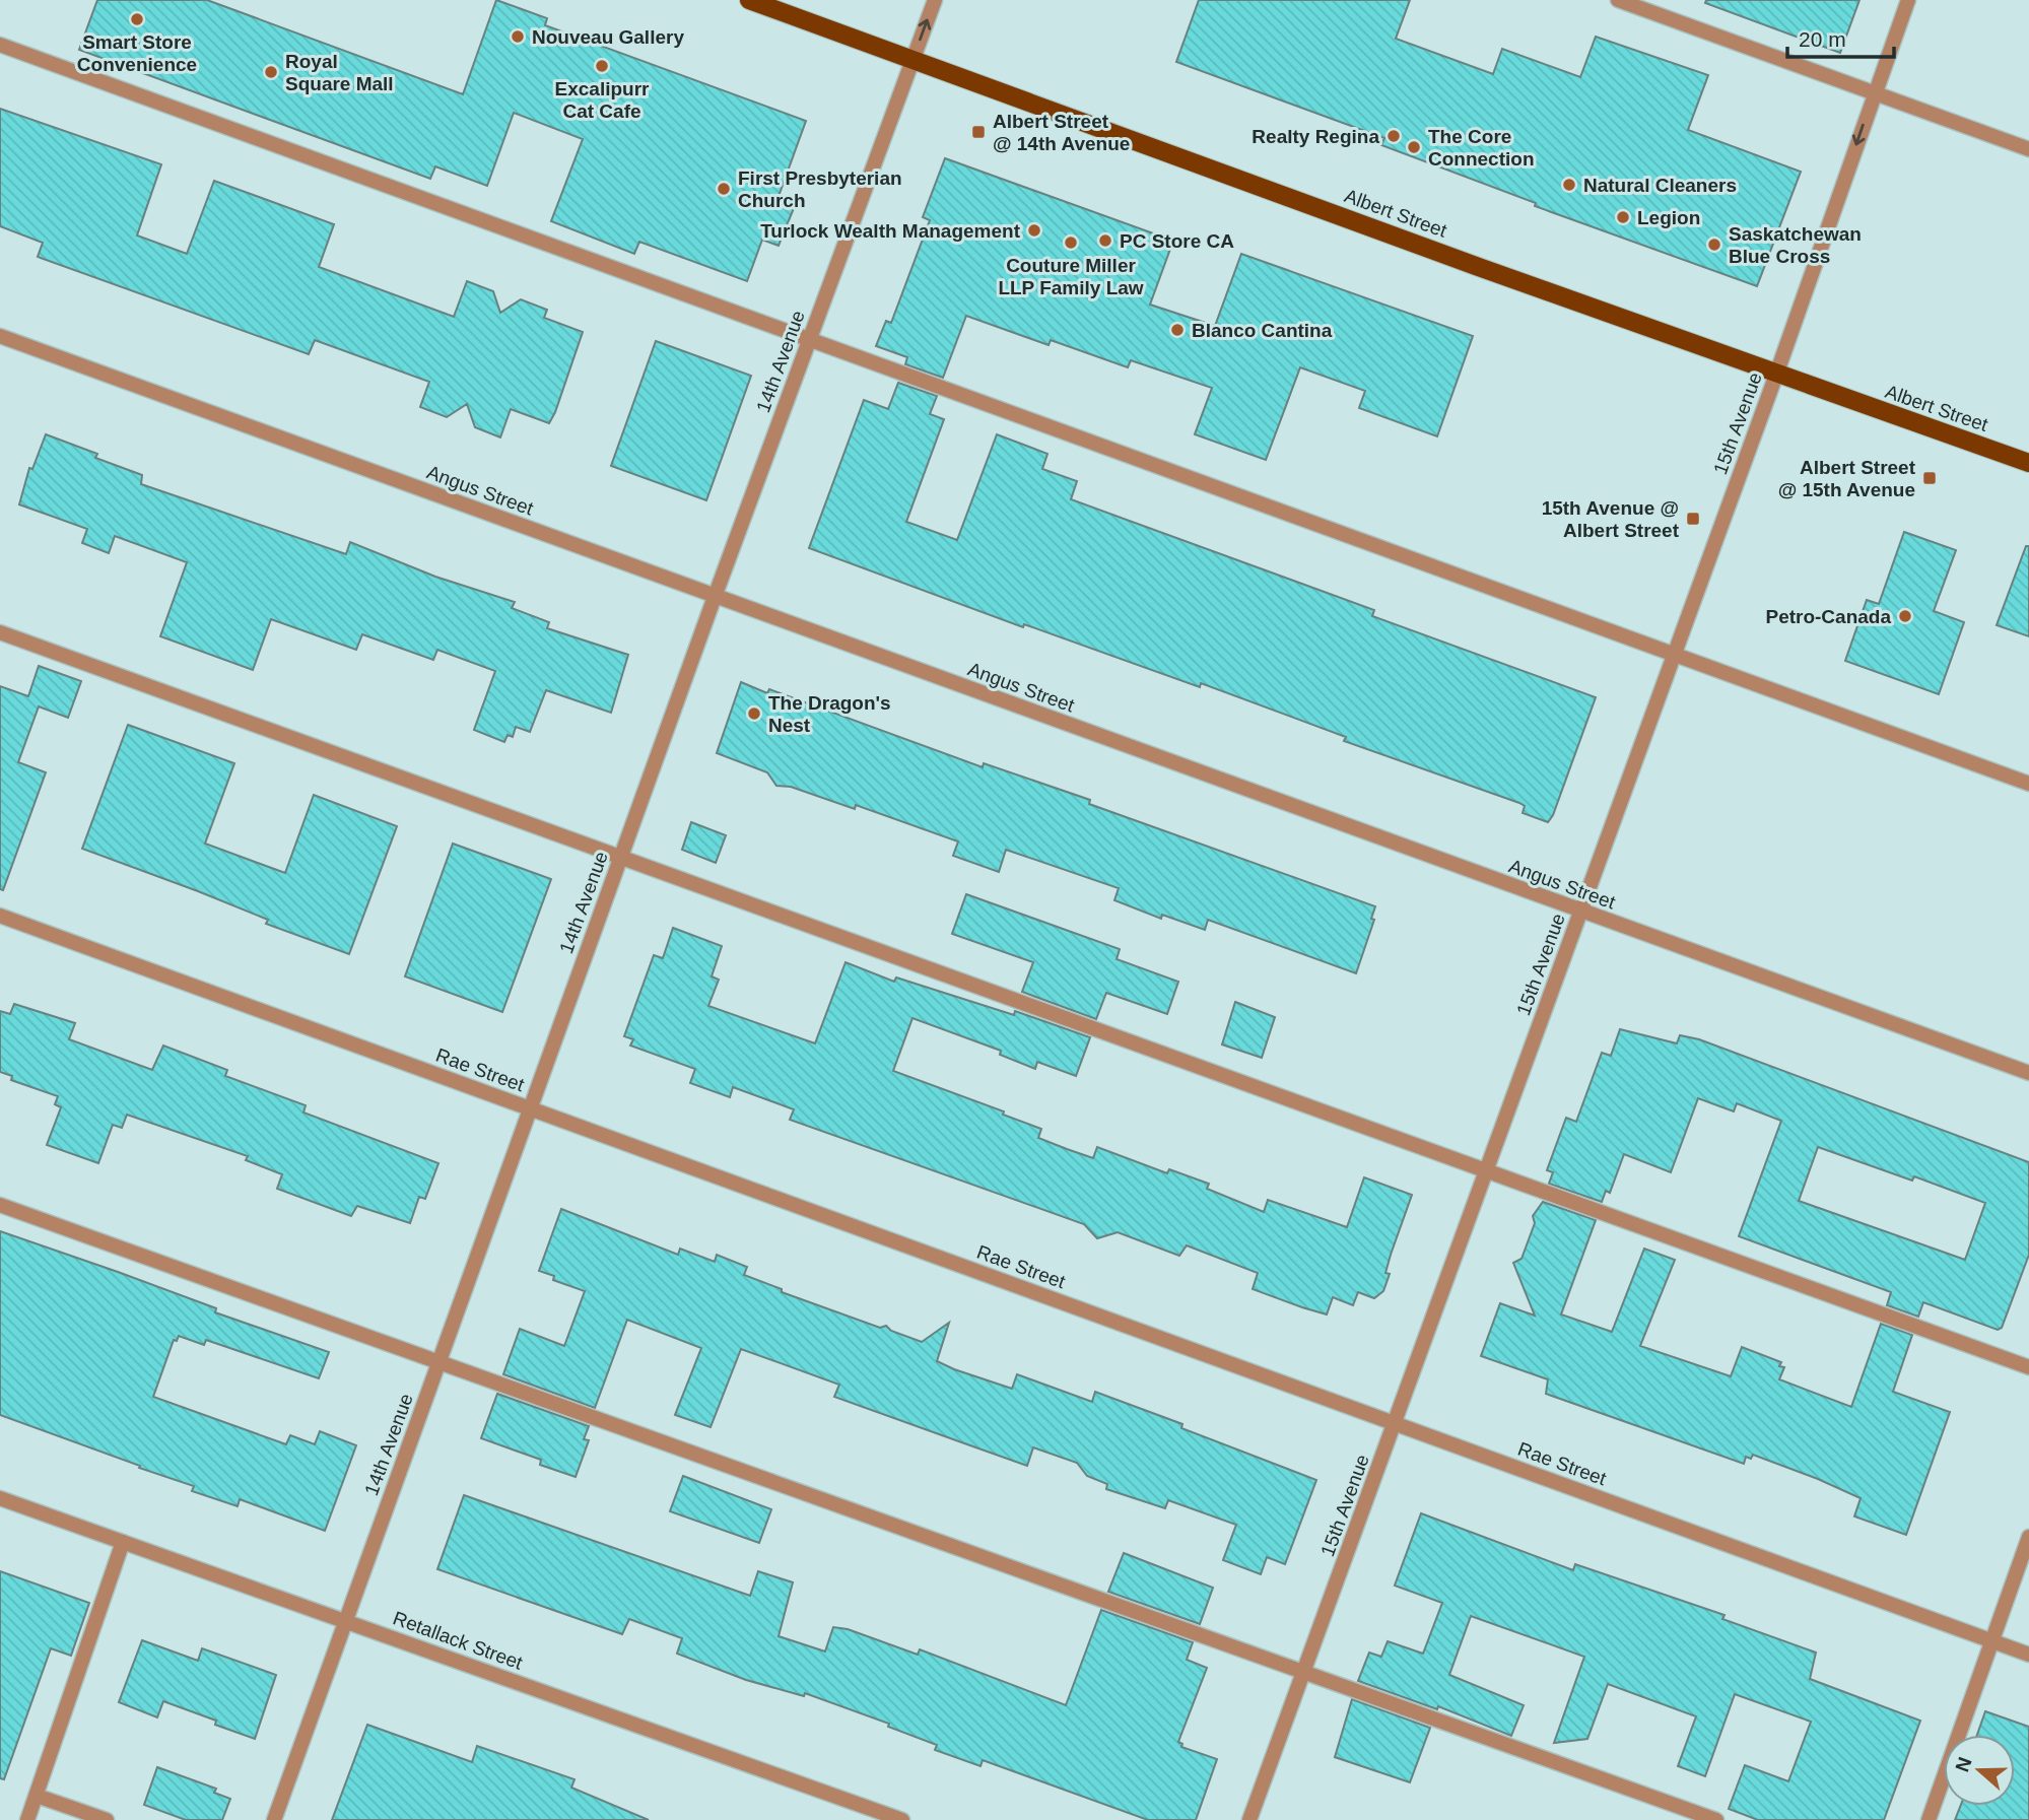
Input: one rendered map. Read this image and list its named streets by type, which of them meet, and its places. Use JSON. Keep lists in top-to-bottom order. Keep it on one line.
{"streets":{"main road":["Albert Street"],"street":["14th Avenue","15th Avenue","Angus Street","Rae Street","Retallack Street"]},"crossings":[["Albert Street","14th Avenue"],["Albert Street","15th Avenue"],["14th Avenue","Angus Street"],["14th Avenue","Rae Street"],["14th Avenue","Retallack Street"],["15th Avenue","Angus Street"],["15th Avenue","Rae Street"]],"places":{"other":["Smart Store Convenience","Nouveau Gallery","Excalipurr Cat Cafe","Royal Square Mall","Realty Regina","The Core Connection","Natural Cleaners","First Presbyterian Church","Legion","Turlock Wealth Management","PC Store CA","Couture Miller LLP Family Law","Saskatchewan Blue Cross","Blanco Cantina","Petro-Canada","The Dragon's Nest"],"transit":["Albert Street @ 14th Avenue","Albert Street @ 15th Avenue","15th Avenue @ Albert Street"]},"scale_bar":"20 m","north":"left"}
